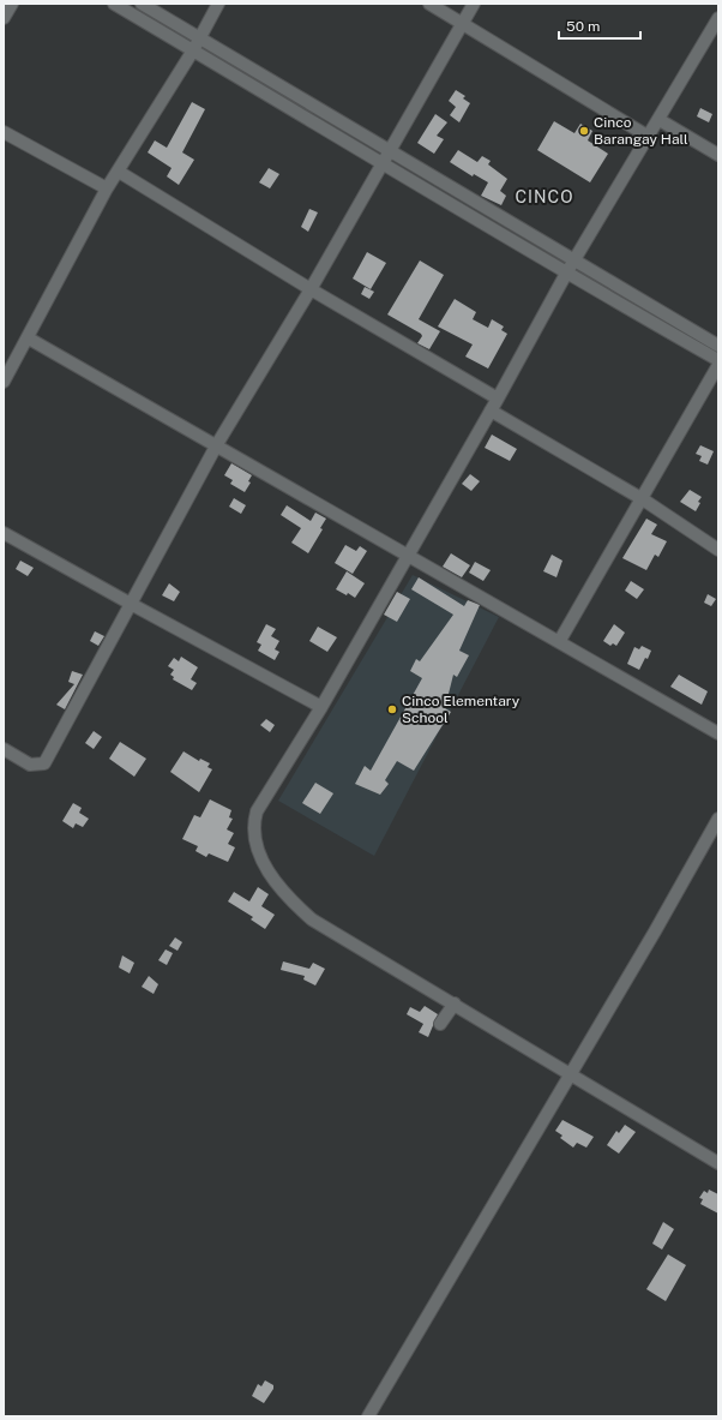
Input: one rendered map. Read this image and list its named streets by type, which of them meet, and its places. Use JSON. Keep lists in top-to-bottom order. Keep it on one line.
{"districts":["CINCO"],"places":["Cinco Barangay Hall","Cinco Elementary School"],"scale_bar":"50 m"}
